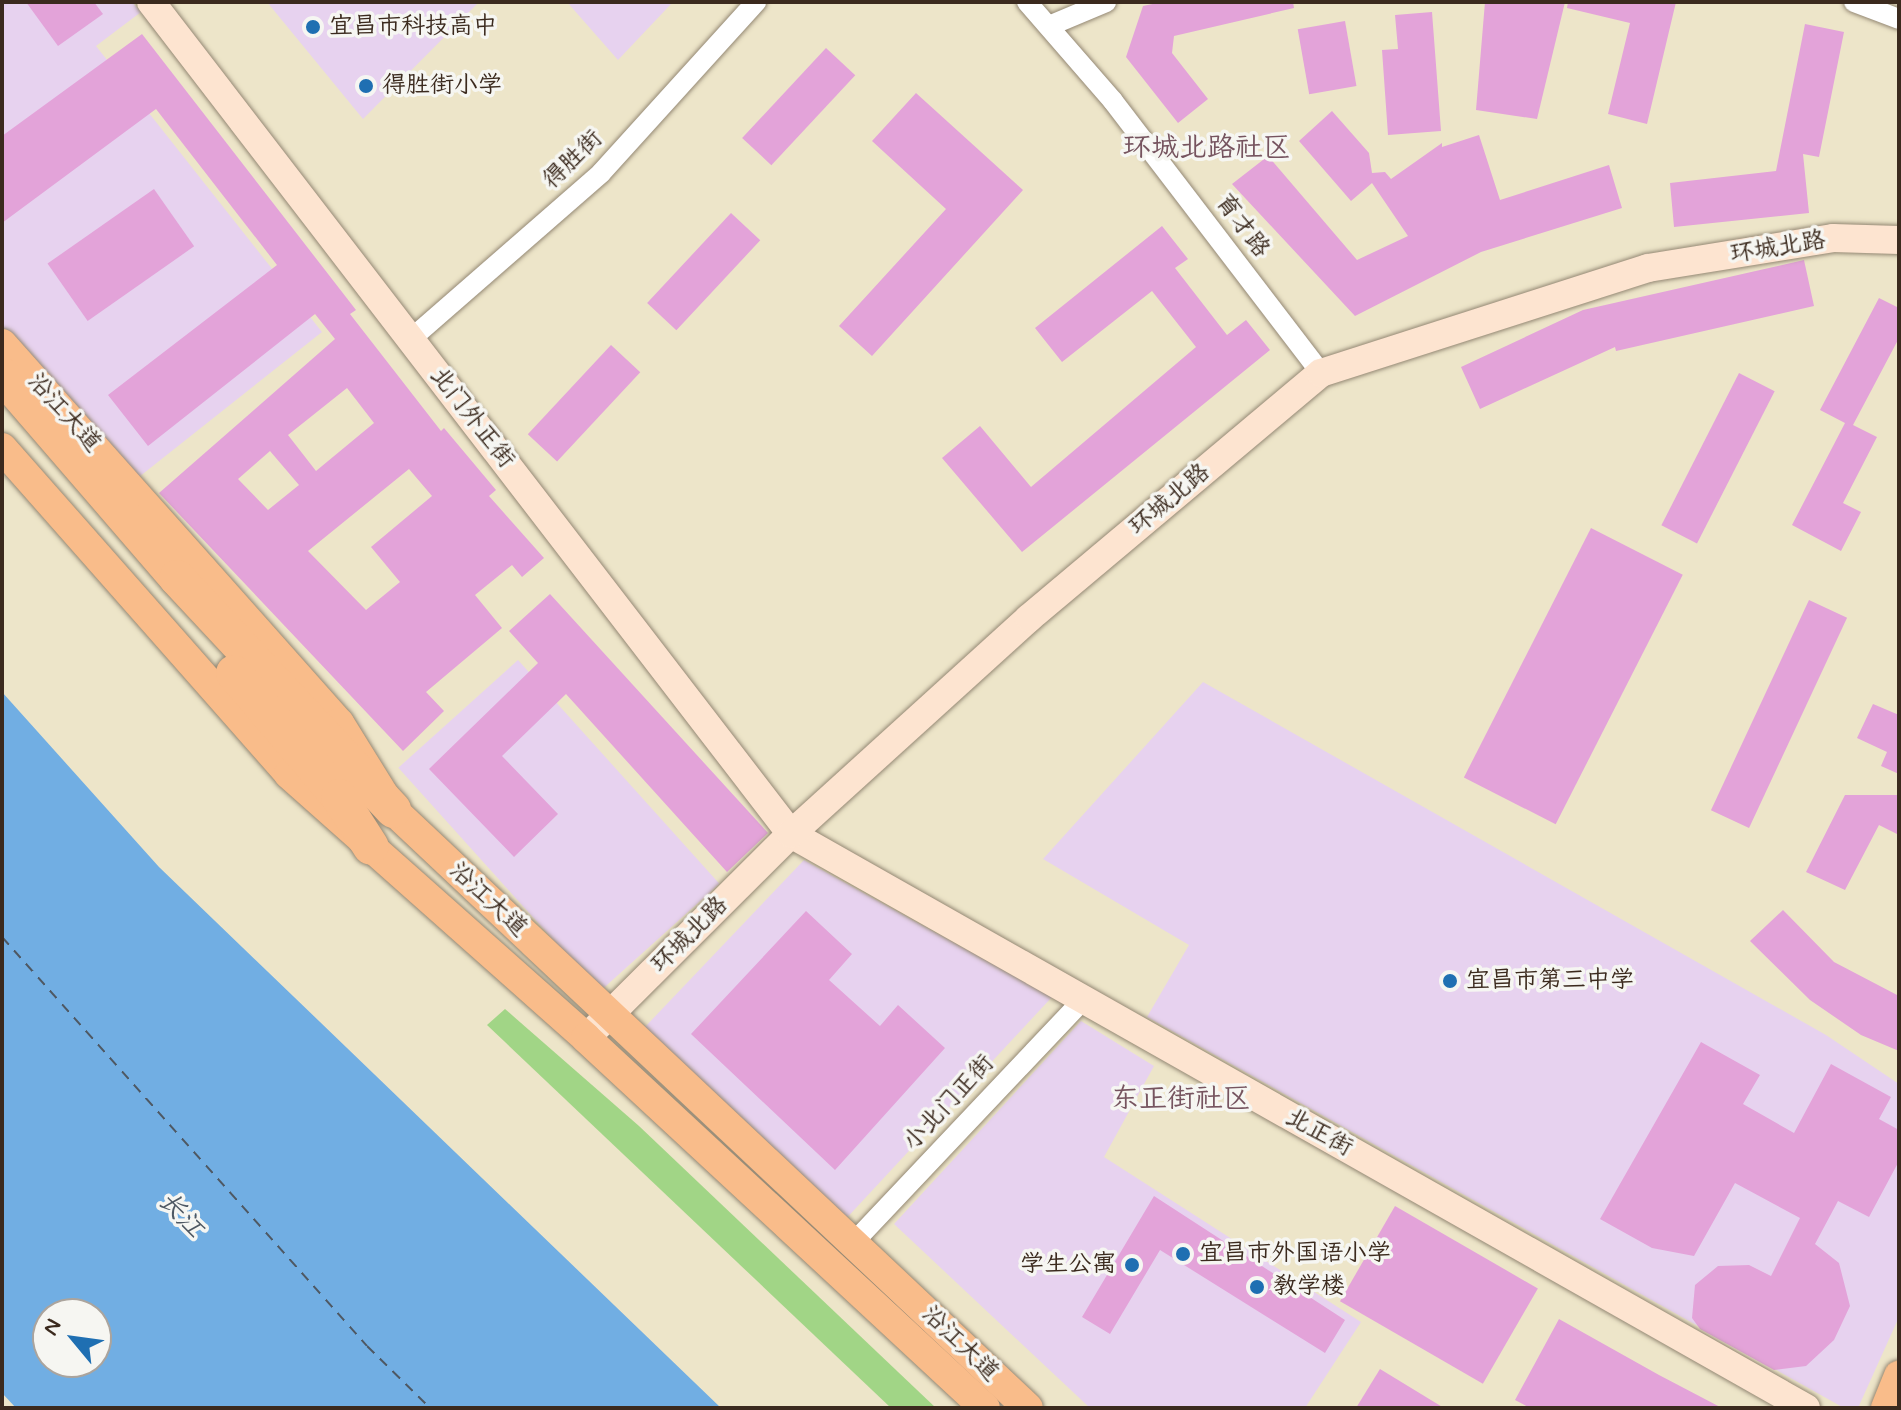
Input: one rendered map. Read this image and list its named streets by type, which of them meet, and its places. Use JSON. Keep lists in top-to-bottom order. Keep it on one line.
{"streets":{"main road":["沿江大道"],"street":["得胜街","育才路","环城北路","北门外正街","小北门正街","北正街"]},"crossings":[["得胜街","北门外正街"],["育才路","环城北路"],["环城北路","沿江大道"],["环城北路","北门外正街"],["环城北路","北正街"],["沿江大道","小北门正街"],["北门外正街","北正街"],["小北门正街","北正街"]],"districts":["环城北路社区","东正街社区"],"water":["长江"],"places":["宜昌市科技高中","得胜街小学","宜昌市第三中学","宜昌市外国语小学","学生公寓","教学楼"],"north":"top left"}
